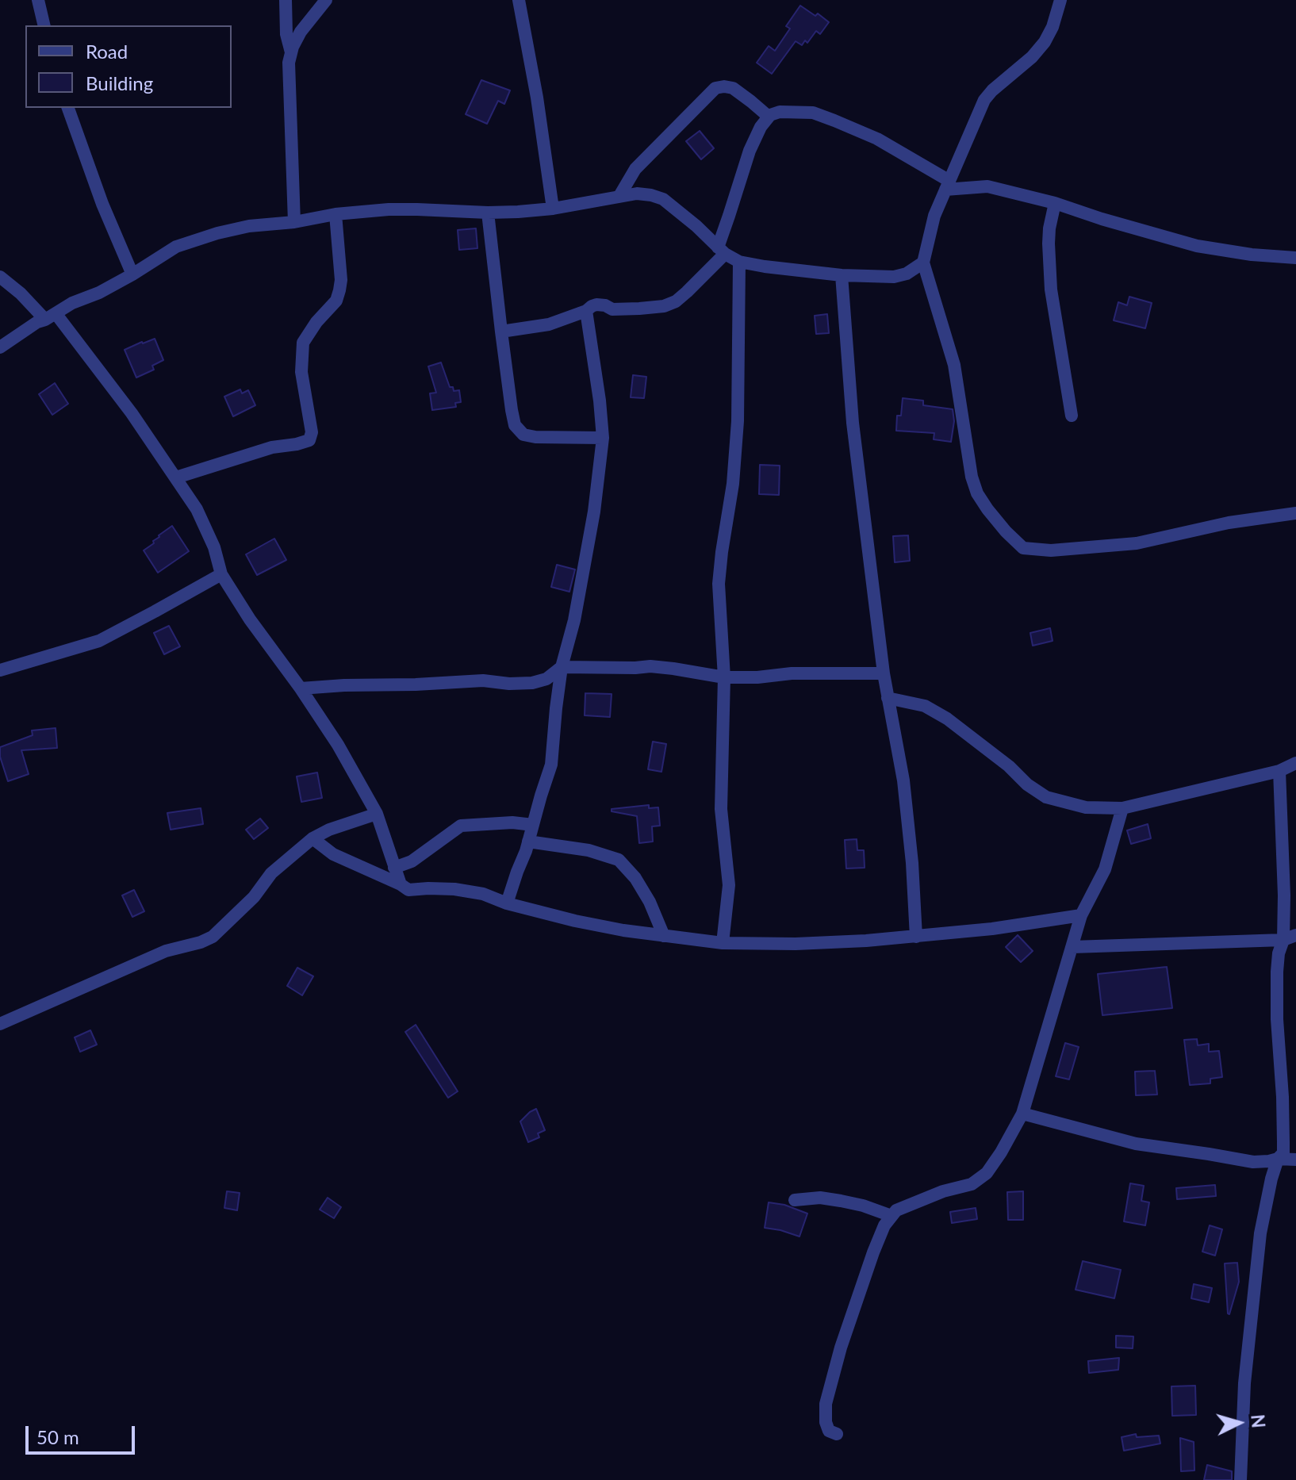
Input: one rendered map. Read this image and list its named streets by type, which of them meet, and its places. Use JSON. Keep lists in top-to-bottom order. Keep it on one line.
{"legend":["Road","Building"],"scale_bar":"50 m","north":"right"}
